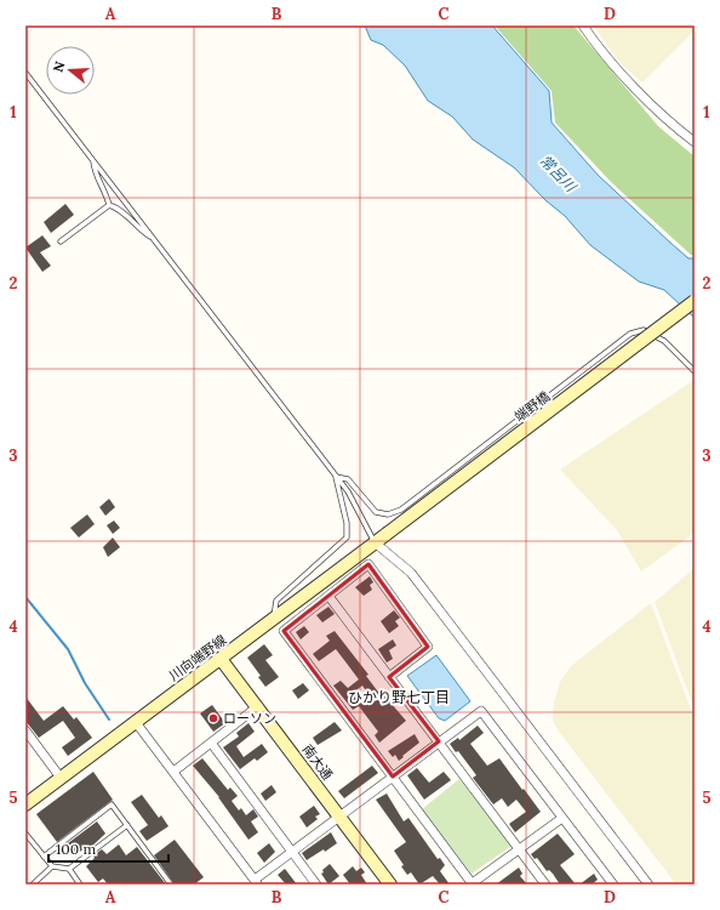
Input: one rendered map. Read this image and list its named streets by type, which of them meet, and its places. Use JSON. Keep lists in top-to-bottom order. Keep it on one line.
{"streets":{"main road":["端野橋","川向端野線","南大通"]},"crossings":[["端野橋","川向端野線"],["川向端野線","南大通"]],"districts":["ひかり野七丁目"],"water":["常呂川"],"places":["ローソン"],"scale_bar":"100 m","north":"left","grid":{"columns":["A","B","C","D"],"rows":["1","2","3","4","5"]}}
